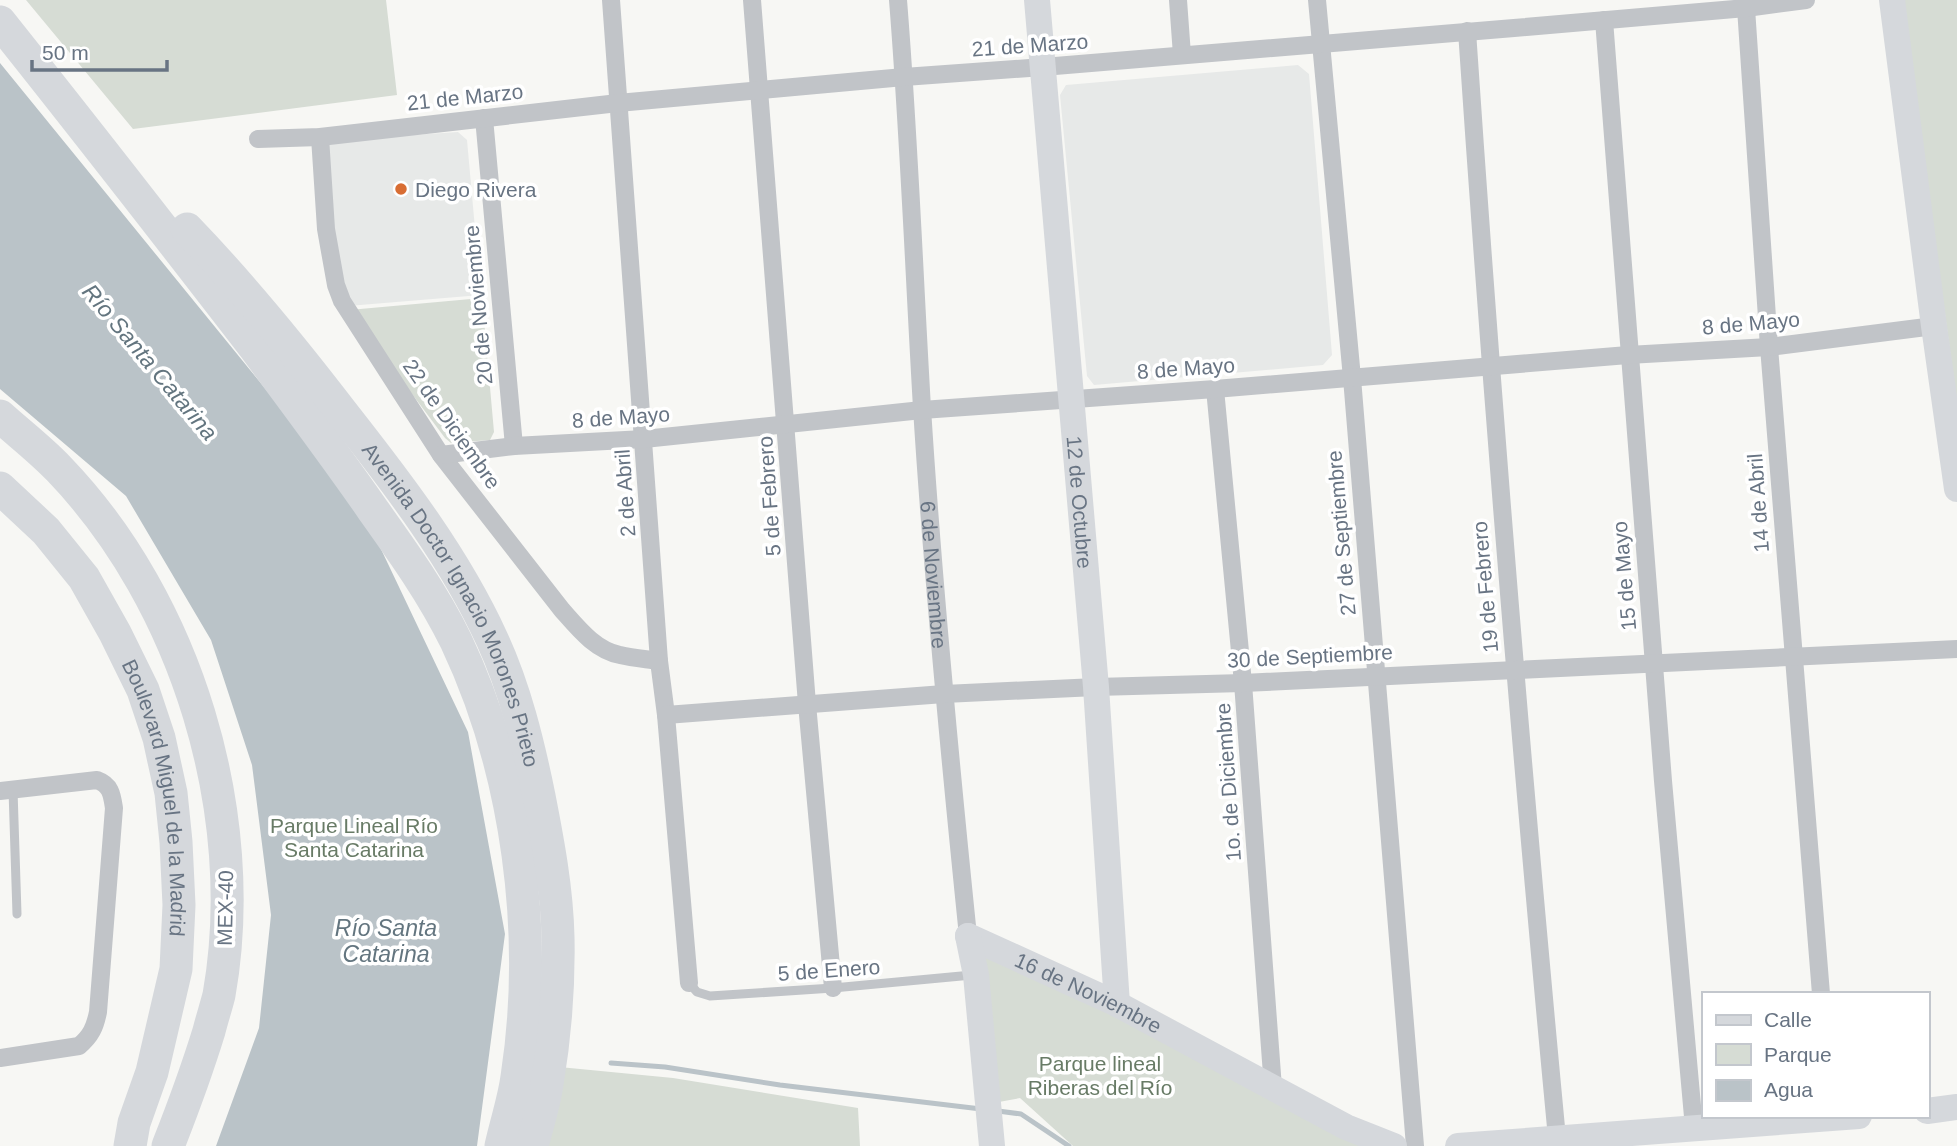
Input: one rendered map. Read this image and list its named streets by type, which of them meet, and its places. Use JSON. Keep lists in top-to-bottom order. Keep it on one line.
{"streets":{"highway":["Avenida Doctor Ignacio Morones Prieto","Boulevard Miguel de la Madrid","MEX-40"],"street":["21 de Marzo","20 de Noviembre","8 de Mayo","22 de Diciembre","2 de Abril","5 de Febrero","12 de Octubre","14 de Abril","27 de Septiembre","6 de Noviembre","15 de Mayo","19 de Febrero","30 de Septiembre","1o. de Diciembre","16 de Noviembre"],"lane":["5 de Enero"]},"crossings":[["21 de Marzo","20 de Noviembre"],["21 de Marzo","22 de Diciembre"],["21 de Marzo","2 de Abril"],["21 de Marzo","5 de Febrero"],["21 de Marzo","12 de Octubre"],["21 de Marzo","14 de Abril"],["21 de Marzo","27 de Septiembre"],["21 de Marzo","6 de Noviembre"],["21 de Marzo","15 de Mayo"],["21 de Marzo","19 de Febrero"],["20 de Noviembre","8 de Mayo"],["8 de Mayo","22 de Diciembre"],["8 de Mayo","2 de Abril"],["8 de Mayo","5 de Febrero"],["8 de Mayo","12 de Octubre"],["8 de Mayo","14 de Abril"],["8 de Mayo","27 de Septiembre"],["8 de Mayo","6 de Noviembre"],["8 de Mayo","15 de Mayo"],["8 de Mayo","19 de Febrero"],["8 de Mayo","1o. de Diciembre"],["22 de Diciembre","2 de Abril"],["2 de Abril","30 de Septiembre"],["2 de Abril","5 de Enero"],["5 de Febrero","30 de Septiembre"],["5 de Febrero","5 de Enero"],["12 de Octubre","30 de Septiembre"],["12 de Octubre","16 de Noviembre"],["14 de Abril","30 de Septiembre"],["27 de Septiembre","30 de Septiembre"],["6 de Noviembre","30 de Septiembre"],["6 de Noviembre","5 de Enero"],["6 de Noviembre","16 de Noviembre"],["15 de Mayo","30 de Septiembre"],["19 de Febrero","30 de Septiembre"],["30 de Septiembre","1o. de Diciembre"],["1o. de Diciembre","16 de Noviembre"]],"water":["Río Santa Catarina"],"parks":["Parque Lineal Río Santa Catarina","Parque lineal Riberas del Río"],"places":["Diego Rivera"],"legend":["Calle","Parque","Agua"],"scale_bar":"50 m"}
